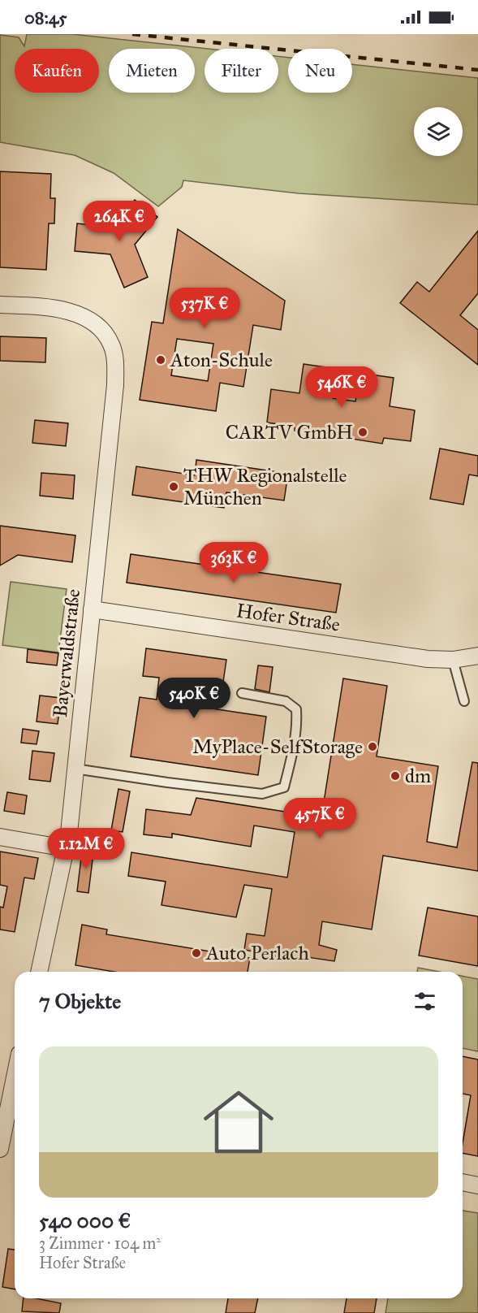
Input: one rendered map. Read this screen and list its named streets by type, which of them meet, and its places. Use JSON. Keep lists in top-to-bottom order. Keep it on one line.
{"streets":{"street":["Hofer Straße","Bayerwaldstraße"]},"crossings":[["Hofer Straße","Bayerwaldstraße"]],"places":["Aton-Schule","CARTV GmbH","THW Regionalstelle München","MyPlace-SelfStorage","dm","Auto Perlach"],"page":{"status":"08:45","chip":["Kaufen","Mieten","Filter","Neu"],"price":["264K €","537K €","546K €","363K €","540K €","457K €","1.12M €"],"heading":"7 Objekte","list":[{"name":"540 000 €","note":"3 Zimmer · 104 m² · Hofer Straße"}]}}
